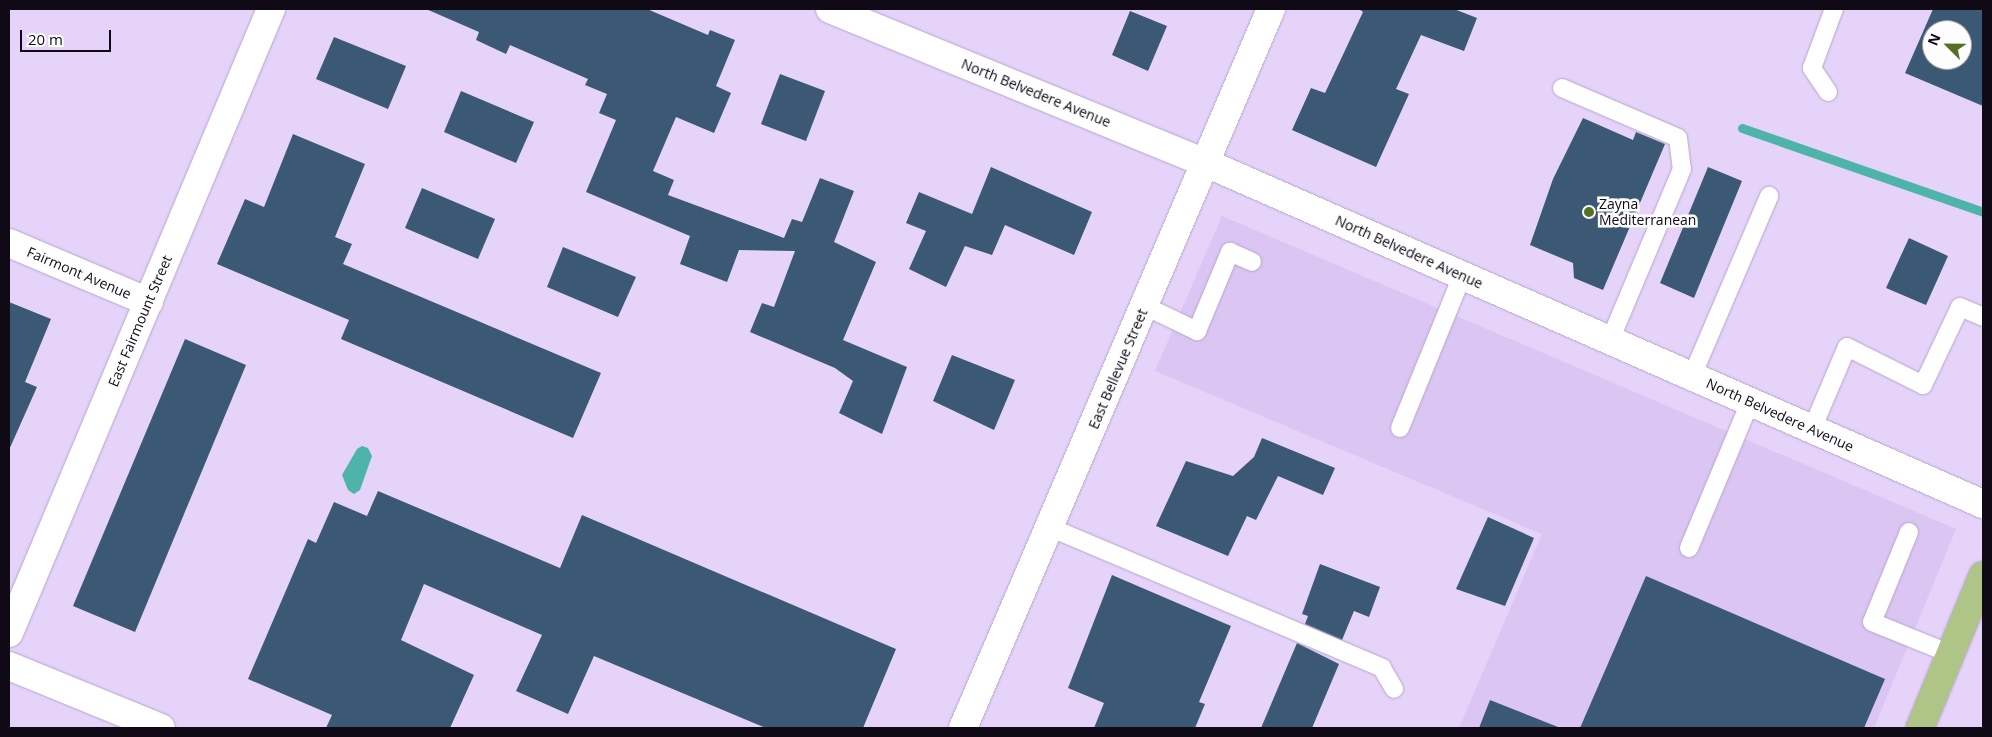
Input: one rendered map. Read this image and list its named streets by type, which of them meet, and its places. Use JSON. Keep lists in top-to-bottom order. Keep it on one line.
{"streets":{"street":["North Belvedere Avenue","Fairmont Avenue","East Fairmount Street","East Bellevue Street"]},"crossings":[["North Belvedere Avenue","East Bellevue Street"],["Fairmont Avenue","East Fairmount Street"]],"places":["Zayna Mediterranean"],"scale_bar":"20 m","north":"top left"}
